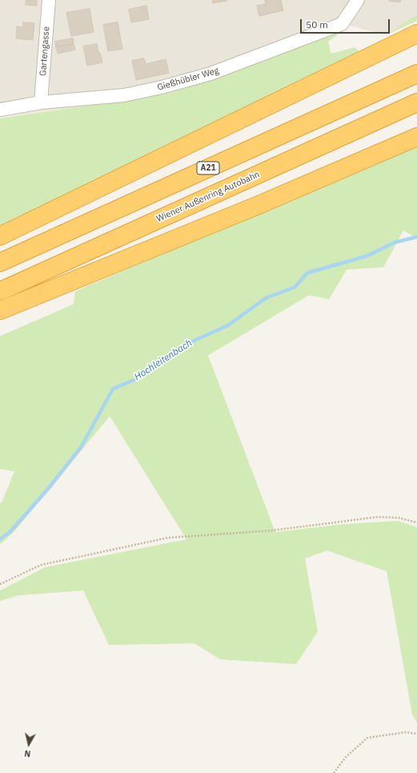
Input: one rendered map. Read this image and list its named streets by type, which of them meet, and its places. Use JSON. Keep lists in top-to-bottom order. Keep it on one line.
{"streets":{"highway":["A21","Wiener Außenring Autobahn"],"street":["Gartengasse","Gießhübler Weg"]},"crossings":[["Gartengasse","Gießhübler Weg"]],"water":["Hochleitenbach"],"scale_bar":"50 m","north":"bottom"}
